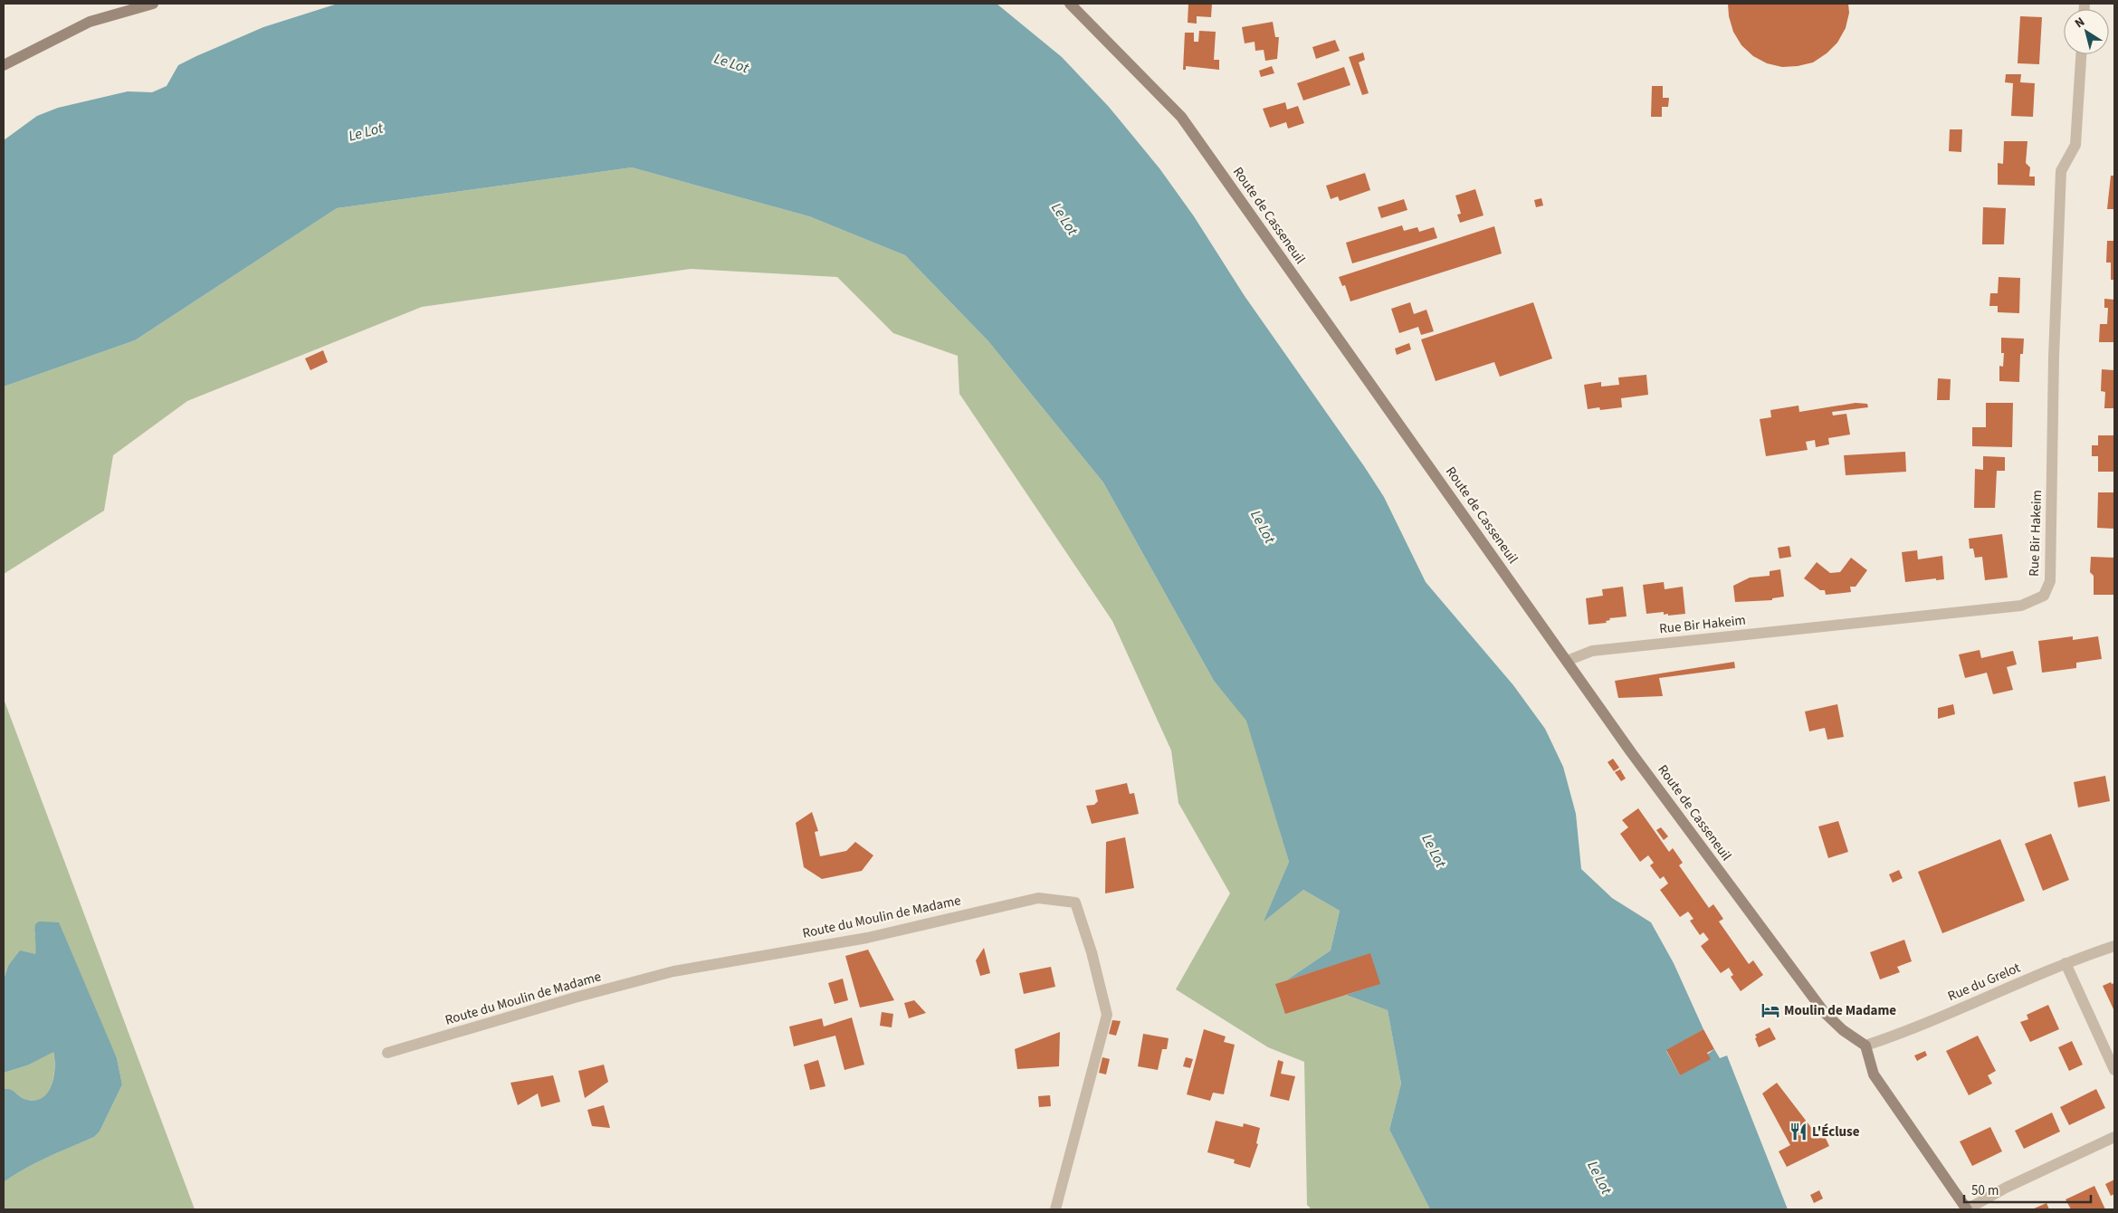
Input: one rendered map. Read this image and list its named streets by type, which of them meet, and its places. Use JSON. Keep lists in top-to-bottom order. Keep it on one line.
{"streets":{"main road":["Route de Casseneuil"],"street":["Rue Bir Hakeim","Route du Moulin de Madame","Rue du Grelot"]},"crossings":[["Route de Casseneuil","Rue Bir Hakeim"],["Route de Casseneuil","Rue du Grelot"]],"water":["Le Lot"],"places":{"hotel":["Moulin de Madame"],"restaurant":["L'Écluse"]},"scale_bar":"50 m","north":"top left"}
